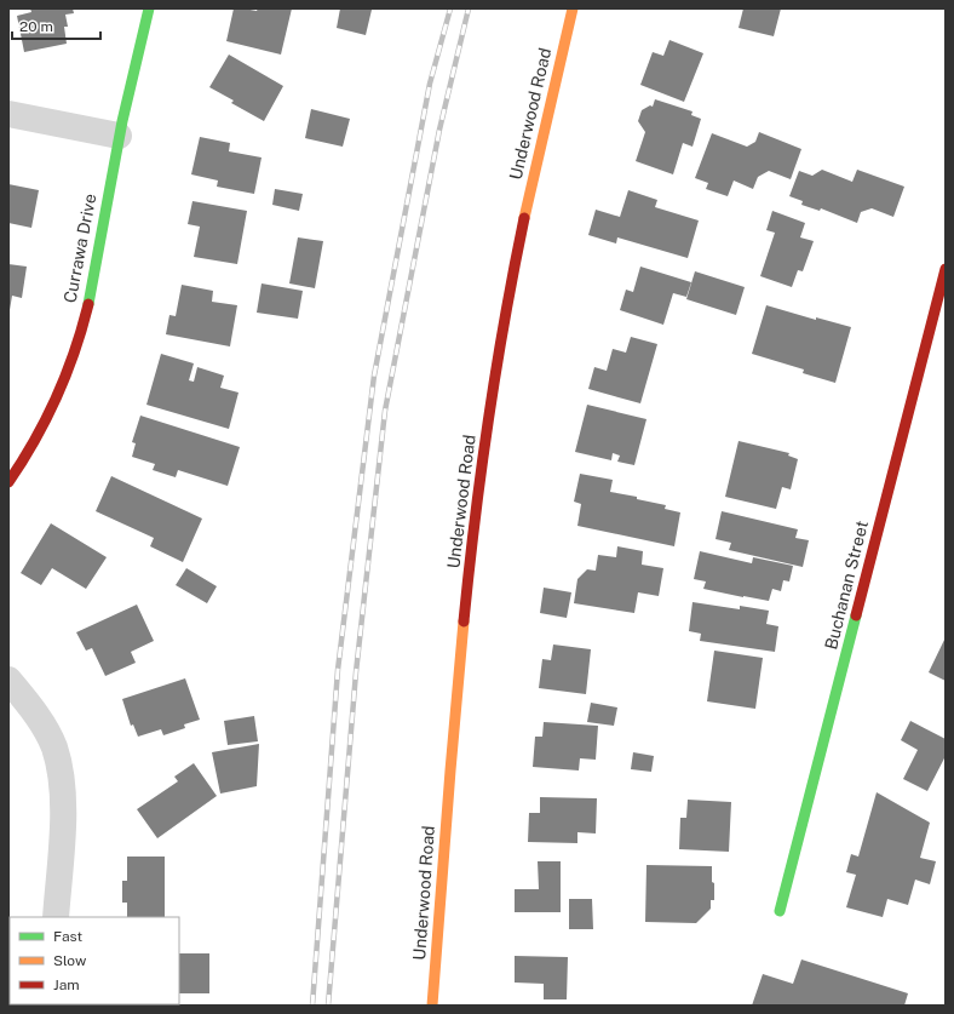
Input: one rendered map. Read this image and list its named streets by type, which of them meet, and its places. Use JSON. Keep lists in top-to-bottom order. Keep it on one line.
{"streets":{"street":["Underwood Road","Currawa Drive","Buchanan Street"]},"legend":["Fast","Slow","Jam"],"scale_bar":"20 m"}
